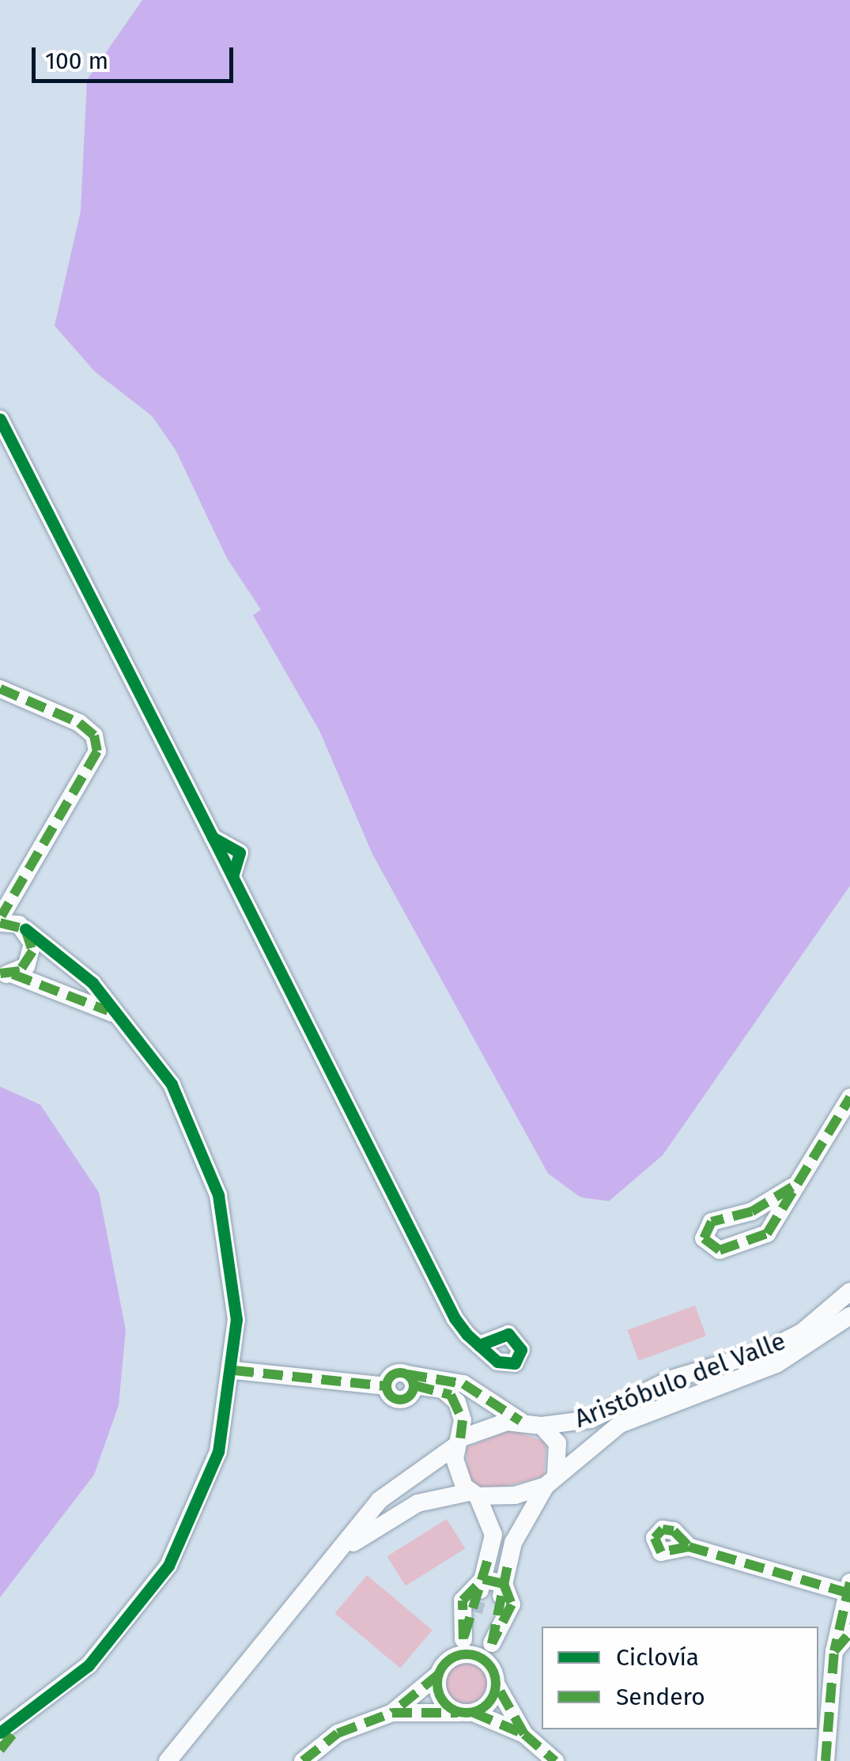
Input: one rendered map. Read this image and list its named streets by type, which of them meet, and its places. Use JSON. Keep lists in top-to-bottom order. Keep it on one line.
{"streets":{"street":["Aristóbulo del Valle"]},"legend":["Ciclovía","Sendero"],"scale_bar":"100 m"}
